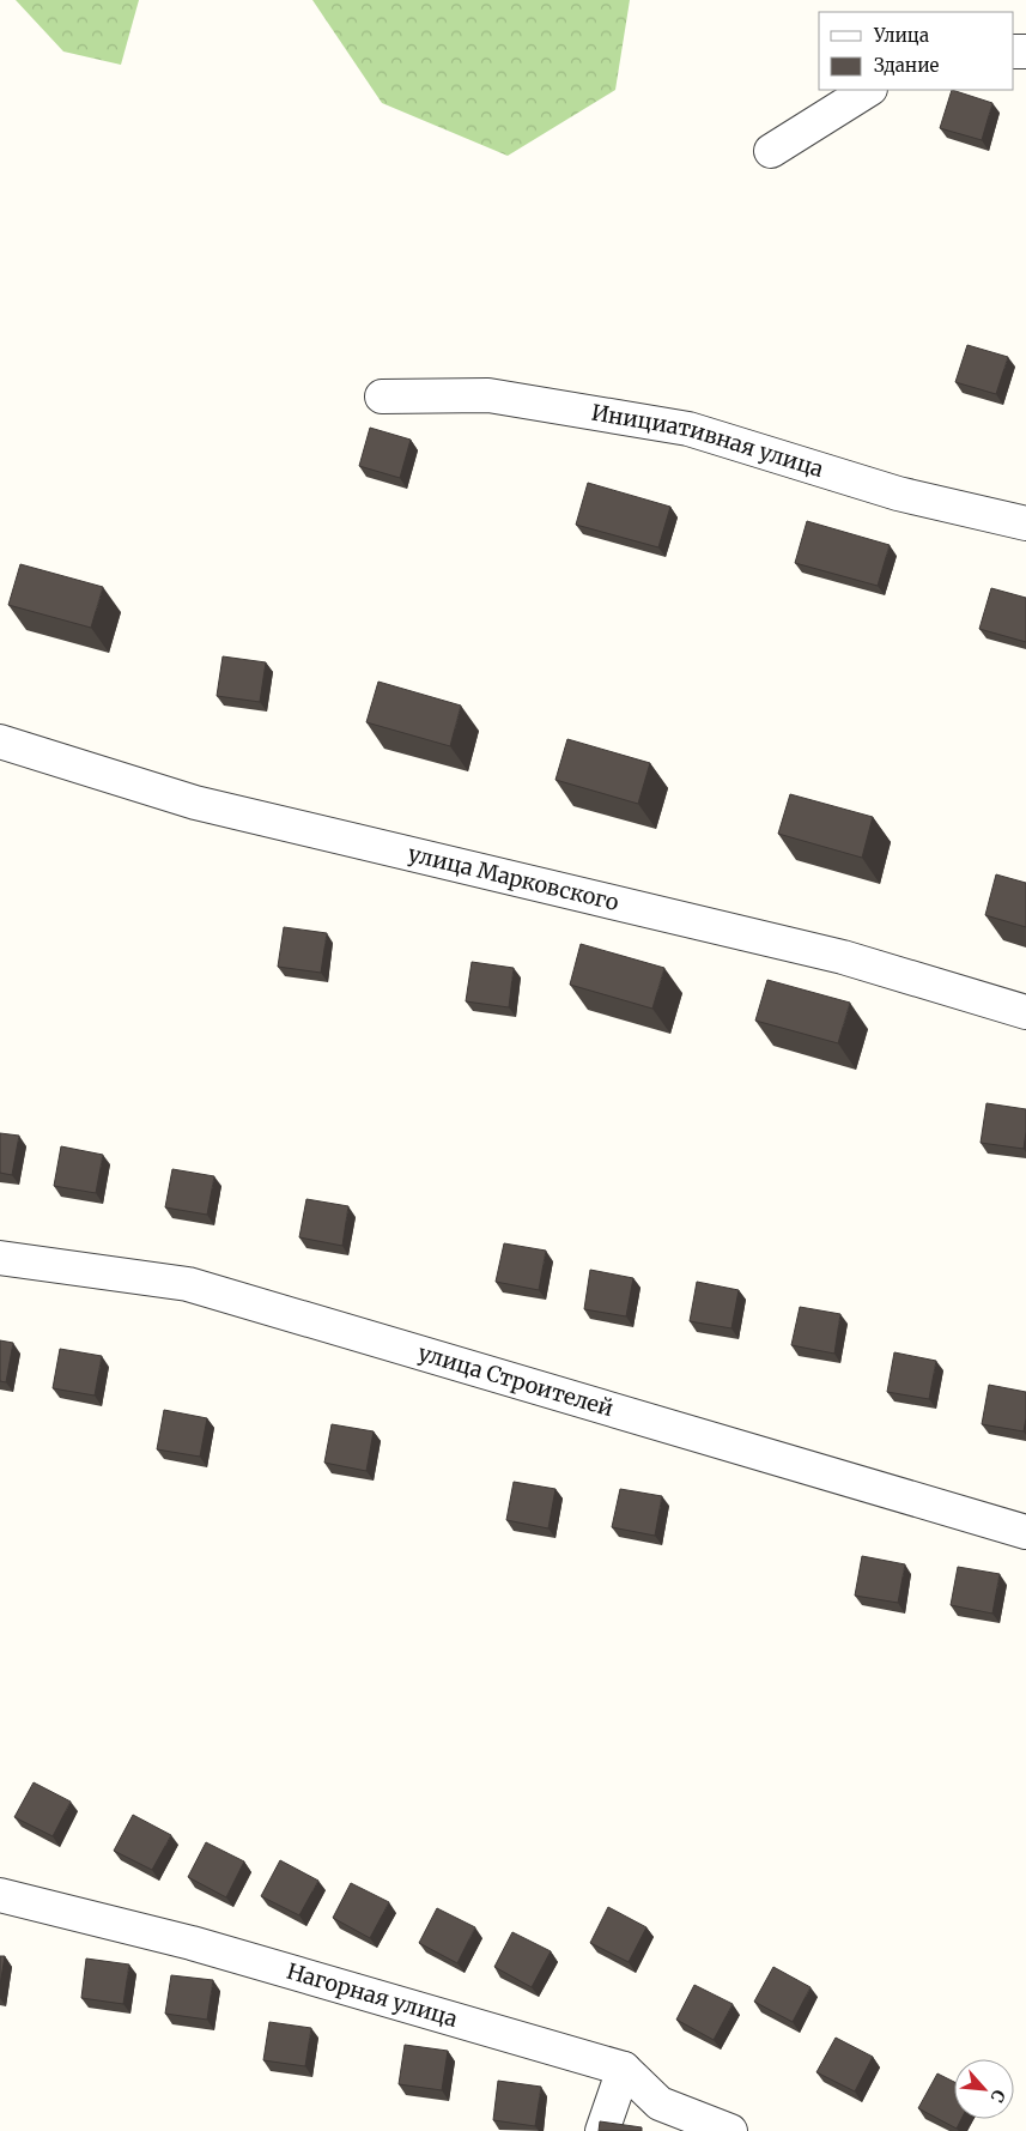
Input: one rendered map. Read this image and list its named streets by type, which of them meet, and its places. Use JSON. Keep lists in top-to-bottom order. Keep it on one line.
{"streets":{"lane":["Инициативная улица","улица Марковского","улица Строителей","Нагорная улица"]},"legend":["Улица","Здание"],"north":"bottom right"}
